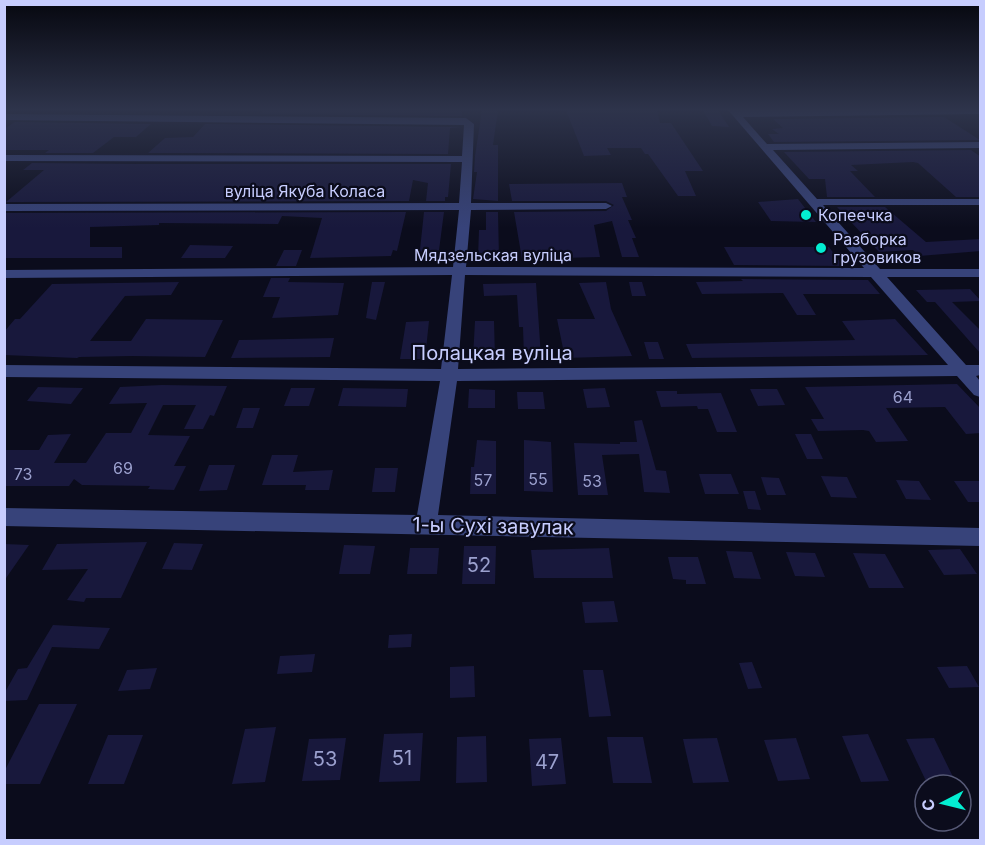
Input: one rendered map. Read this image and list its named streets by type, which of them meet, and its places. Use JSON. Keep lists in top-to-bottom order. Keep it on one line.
{"streets":{"street":["вуліца Якуба Коласа","Мядзельская вуліца","Полацкая вуліца","1-ы Сухі завулак"]},"places":["Копеечка","Разборка грузовиков"],"house_numbers":["64","69","73","55","57","53","52","51","53","47"],"north":"left"}
